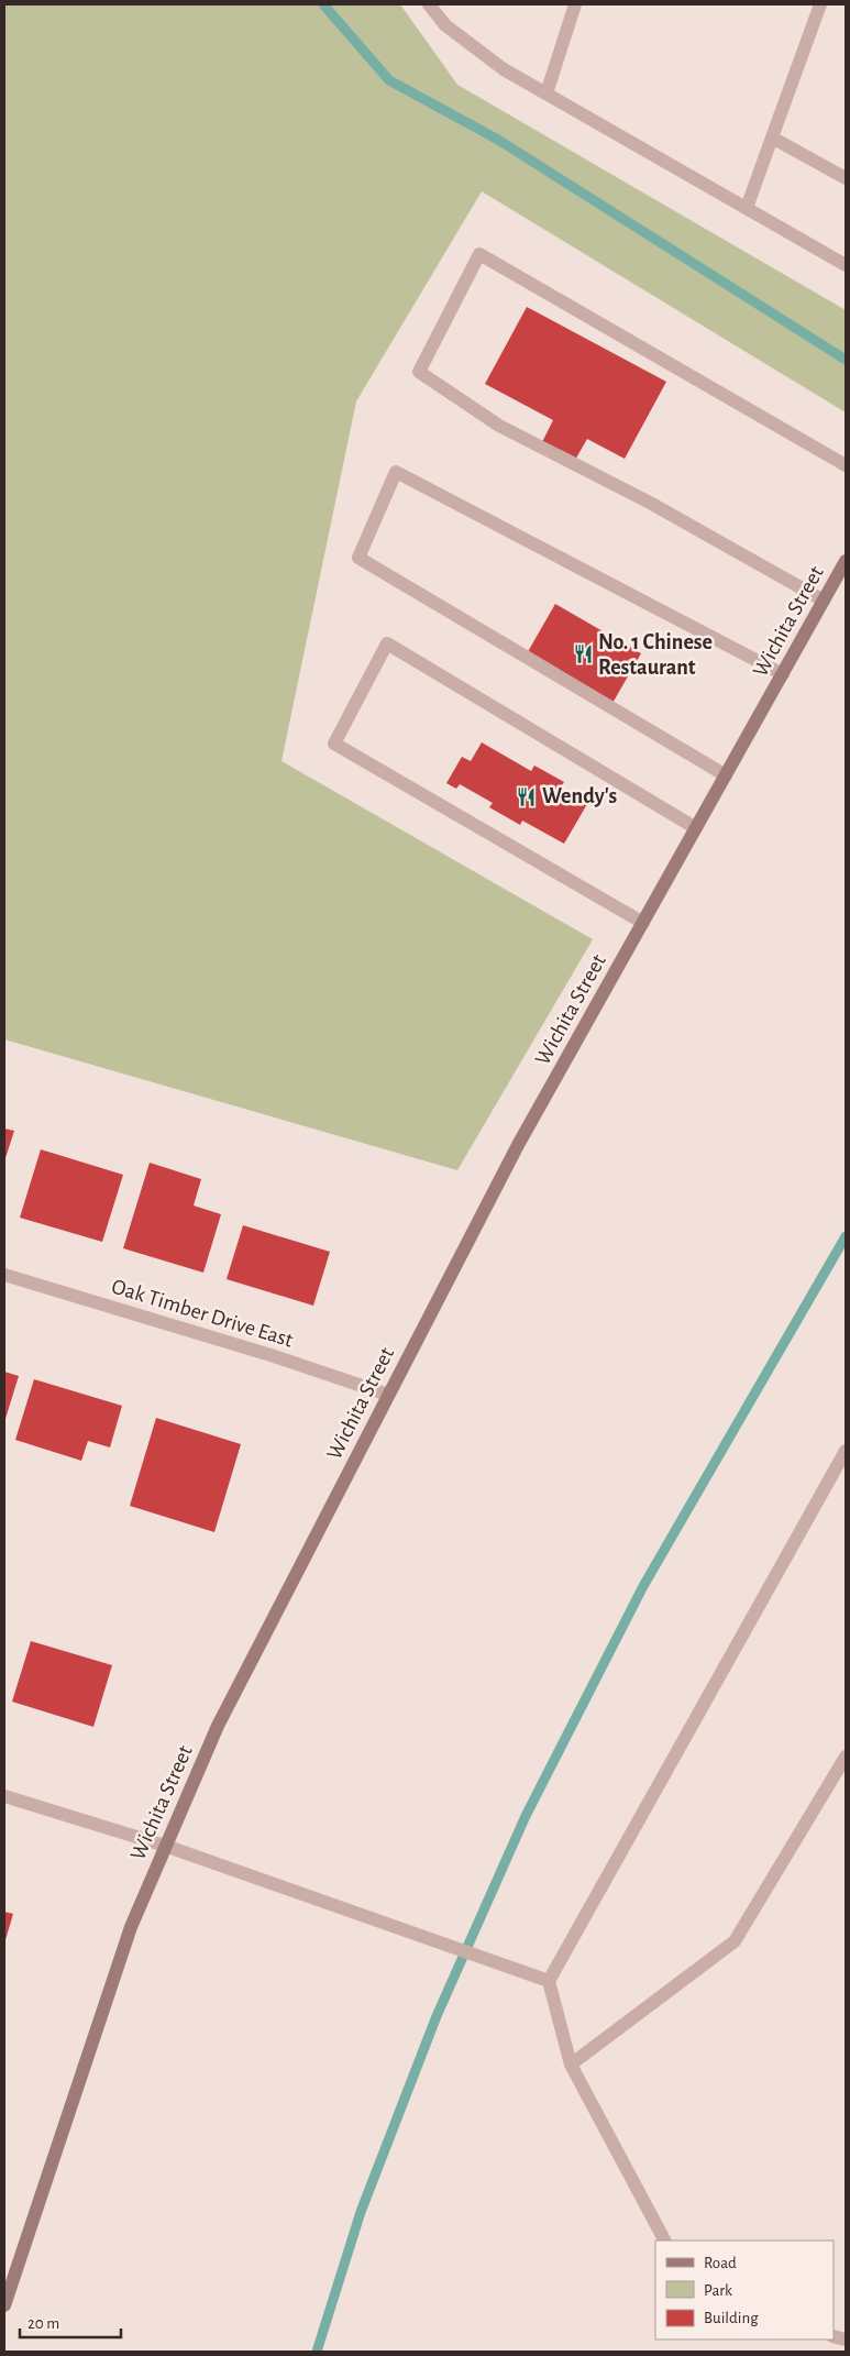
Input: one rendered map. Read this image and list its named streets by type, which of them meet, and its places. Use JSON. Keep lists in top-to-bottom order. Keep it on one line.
{"streets":{"main road":["Wichita Street"],"street":["Oak Timber Drive East"]},"crossings":[["Wichita Street","Oak Timber Drive East"]],"places":{"restaurant":["No. 1 Chinese Restaurant","Wendy's"]},"legend":["Road","Park","Building"],"scale_bar":"20 m"}
